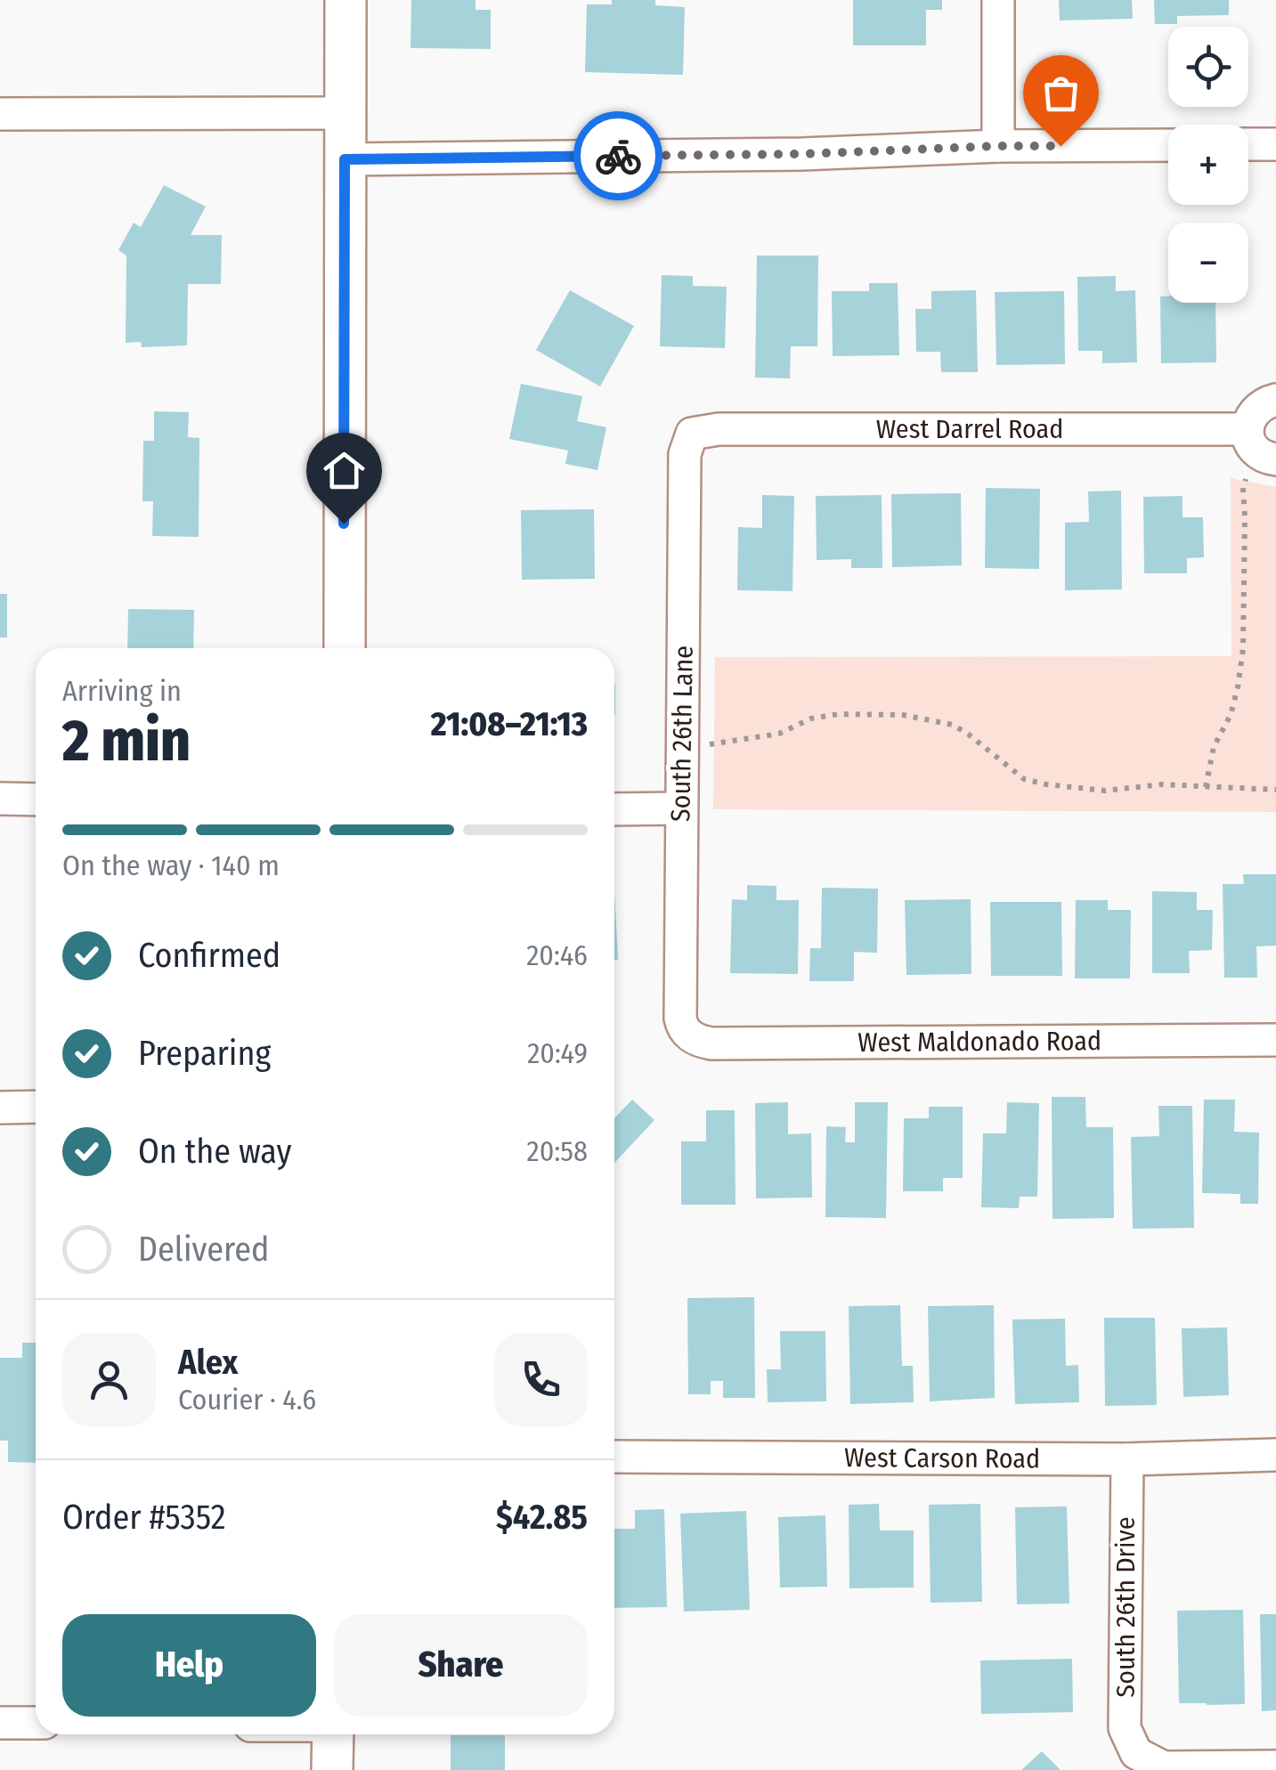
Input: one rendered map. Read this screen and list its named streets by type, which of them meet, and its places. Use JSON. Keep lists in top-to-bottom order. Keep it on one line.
{"streets":{"street":["West Darrel Road","South 26th Lane","West Maldonado Road","West Carson Road","South 26th Drive"]},"crossings":[["West Darrel Road","South 26th Lane"],["South 26th Lane","West Maldonado Road"],["West Carson Road","South 26th Drive"]],"page":{"map_buttons":["+","−"],"heading":["2 min","Arriving in","21:08–21:13"],"panel":["Alex","Courier · 4.6","Order #5352","$42.85"],"bar":"On the way · 140 m","list":[["Confirmed","20:46"],["Preparing","20:49"],["On the way","20:58"],"Delivered"],"buttons":["Help","Share"]}}
